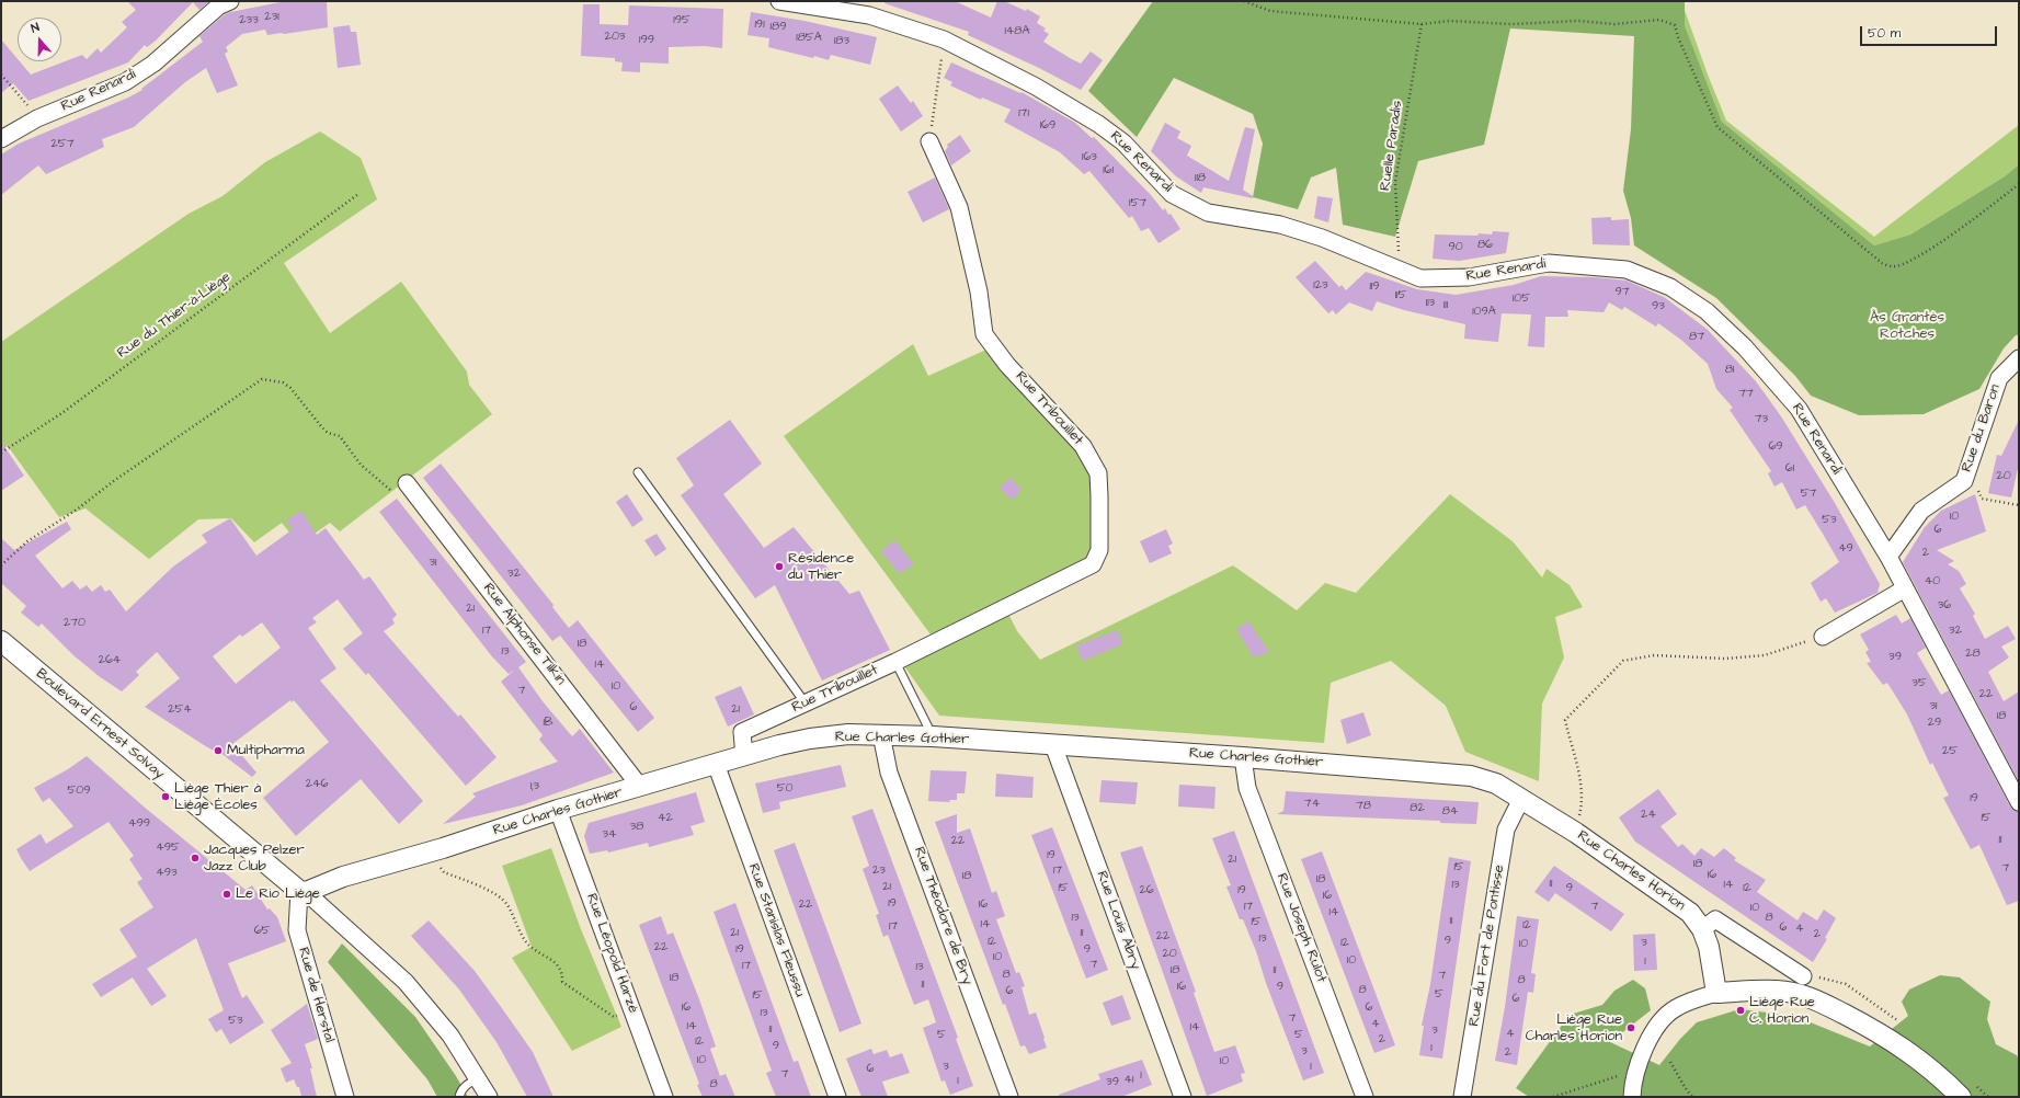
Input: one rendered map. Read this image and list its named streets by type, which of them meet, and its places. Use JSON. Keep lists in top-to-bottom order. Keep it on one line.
{"streets":{"street":["Rue Renardi","Rue Tribouillet","Rue du Baron","Rue Alphonse Tilkin","Boulevard Ernest Solvay","Rue Charles Gothier","Rue Charles Horion","Rue Théodore de Bry","Rue Louis Abry","Rue Joseph Rulot","Rue Stanislas Fleussu","Rue du Fort de Pontisse","Rue Léopold Harzé","Rue de Herstal"],"path":["Ruelle Paradis","Rue du Thier-à-Liège"]},"crossings":[["Rue Renardi","Ruelle Paradis"],["Rue Tribouillet","Rue Charles Gothier"],["Rue Alphonse Tilkin","Rue Charles Gothier"],["Boulevard Ernest Solvay","Rue Charles Gothier"],["Boulevard Ernest Solvay","Rue de Herstal"],["Rue Charles Gothier","Rue Charles Horion"],["Rue Charles Gothier","Rue Théodore de Bry"],["Rue Charles Gothier","Rue Louis Abry"],["Rue Charles Gothier","Rue Joseph Rulot"],["Rue Charles Gothier","Rue Stanislas Fleussu"],["Rue Charles Gothier","Rue du Fort de Pontisse"],["Rue Charles Gothier","Rue Léopold Harzé"],["Rue Charles Gothier","Rue de Herstal"],["Rue Charles Horion","Rue du Fort de Pontisse"]],"parks":["Ås Grantès Rotches"],"places":["Résidence du Thier","Multipharma","Liège Thier à Liège Écoles","Jacques Pelzer Jazz Club","Le Rio Liège","Liège Rue C. Horion","Liège Rue Charles Horion"],"house_numbers":["231","233","195","191","189","148A","203","185A","199","183","171","169","257","163","161","118","157","86","90","123","119","97","115","105","113","111","93","109A","87","81","77","73","69","61","20","57","10","53","6","49","2","31","32","40","36","21","270","17","32","18","13","28","39","264","14","35","10","7","22","31","6","254","21","18","1B","29","25","246","1;3","50","509","19","74","78","82","84","24","42","15","499","38","34","11","22","495","19","21","18","15","7","23","17","493","16","18","18","11","13","14","21","15","9","12","26","19","16","19","22","16","17","7","10","14","13","8","11","15","14","12","17","6","4","65","21","11","2","22","13","9","12","12","3","10","22","19","9","20","10","10","1","7","17","13","18","11","8","7","18","8","11","16","9","8","6","5","15","6","16","6","13","7","53","4","14","14","11","3","4","5","5","2","12","9","1","3","2","10","10","3","1","6","7","1","41","1","39","8"],"scale_bar":"50 m","north":"top"}
